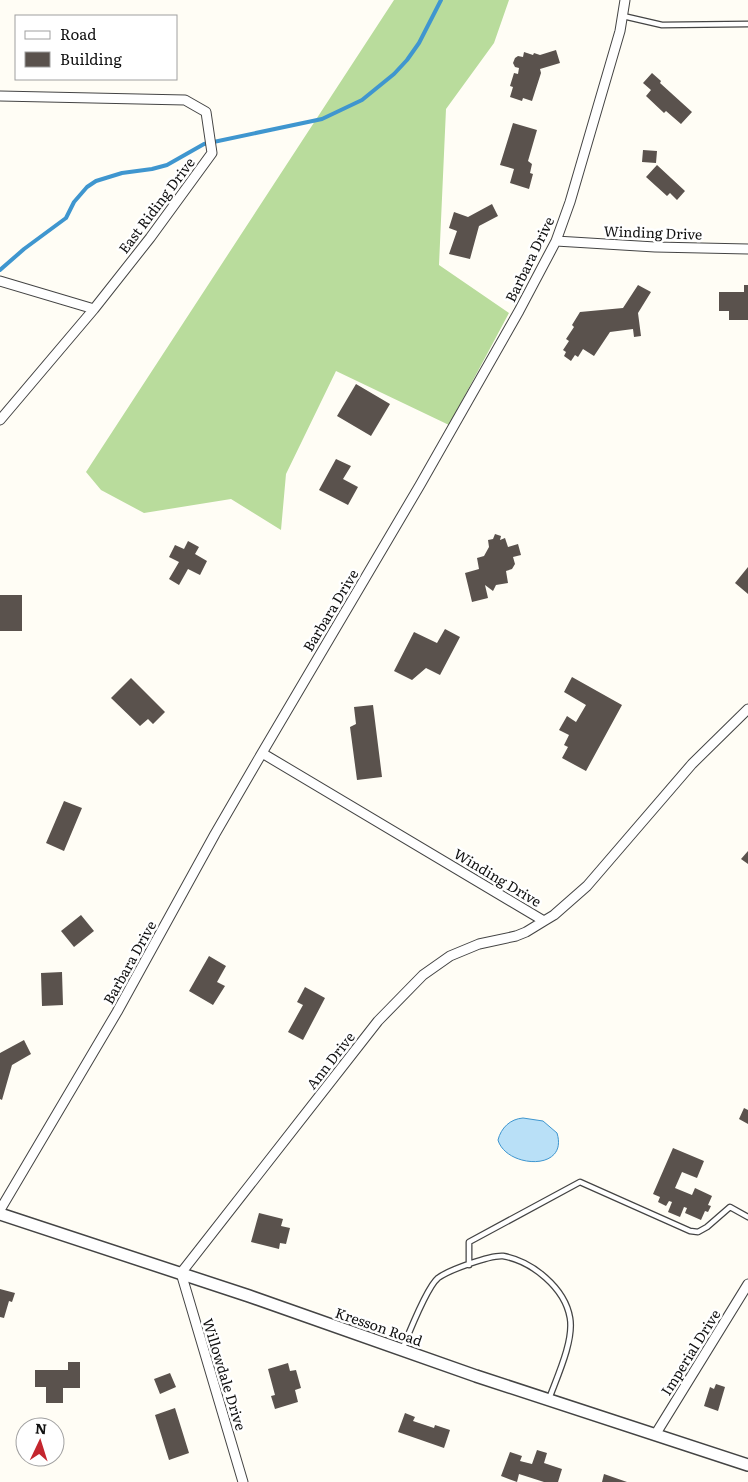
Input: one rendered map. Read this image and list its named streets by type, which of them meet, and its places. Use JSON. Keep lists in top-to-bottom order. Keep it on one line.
{"streets":{"street":["East Riding Drive","Winding Drive","Barbara Drive","Ann Drive","Kresson Road","Imperial Drive","Willowdale Drive"]},"crossings":[["Winding Drive","Barbara Drive"],["Winding Drive","Ann Drive"],["Ann Drive","Kresson Road"],["Ann Drive","Willowdale Drive"],["Kresson Road","Imperial Drive"],["Kresson Road","Willowdale Drive"]],"legend":["Road","Building"],"north":"top"}
